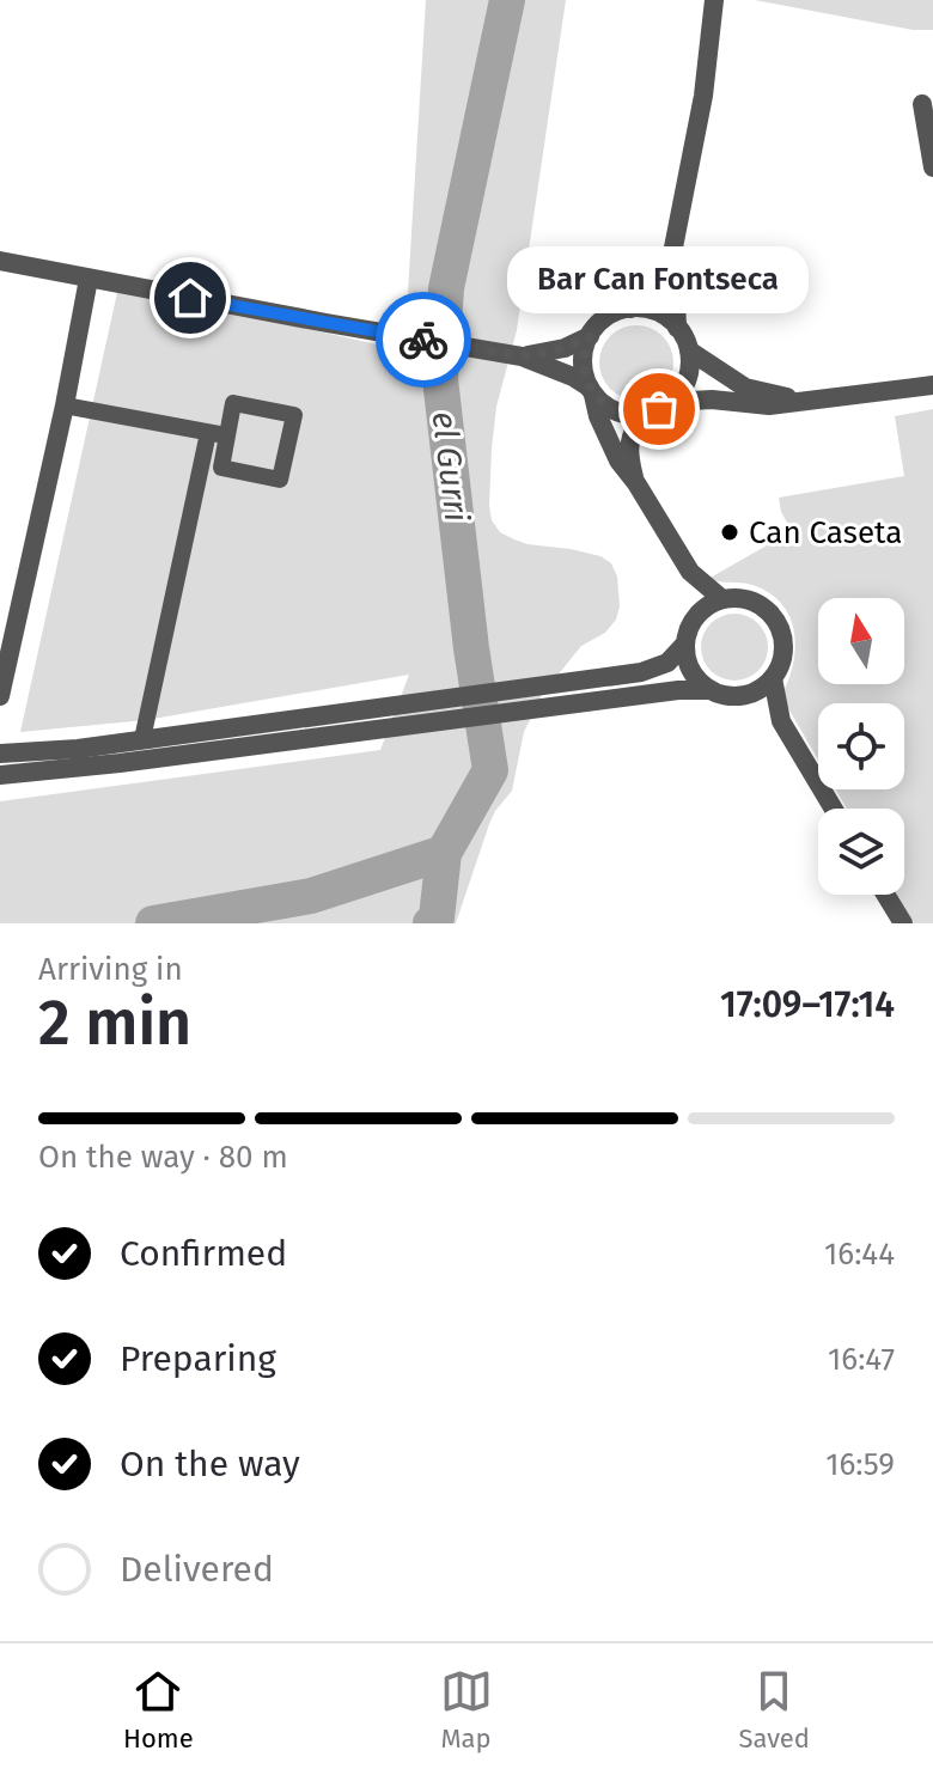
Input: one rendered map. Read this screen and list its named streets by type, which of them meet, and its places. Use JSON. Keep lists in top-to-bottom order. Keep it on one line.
{"water":["el Gurri"],"places":["Bar Can Fontseca","Can Caseta"],"north":"top","page":{"bubble":"Bar Can Fontseca","heading":["2 min","Arriving in","17:09–17:14"],"bar":"On the way · 80 m","list":[["Confirmed","16:44"],["Preparing","16:47"],["On the way","16:59"],"Delivered"],"tabs":["Home","Map","Saved"]}}
